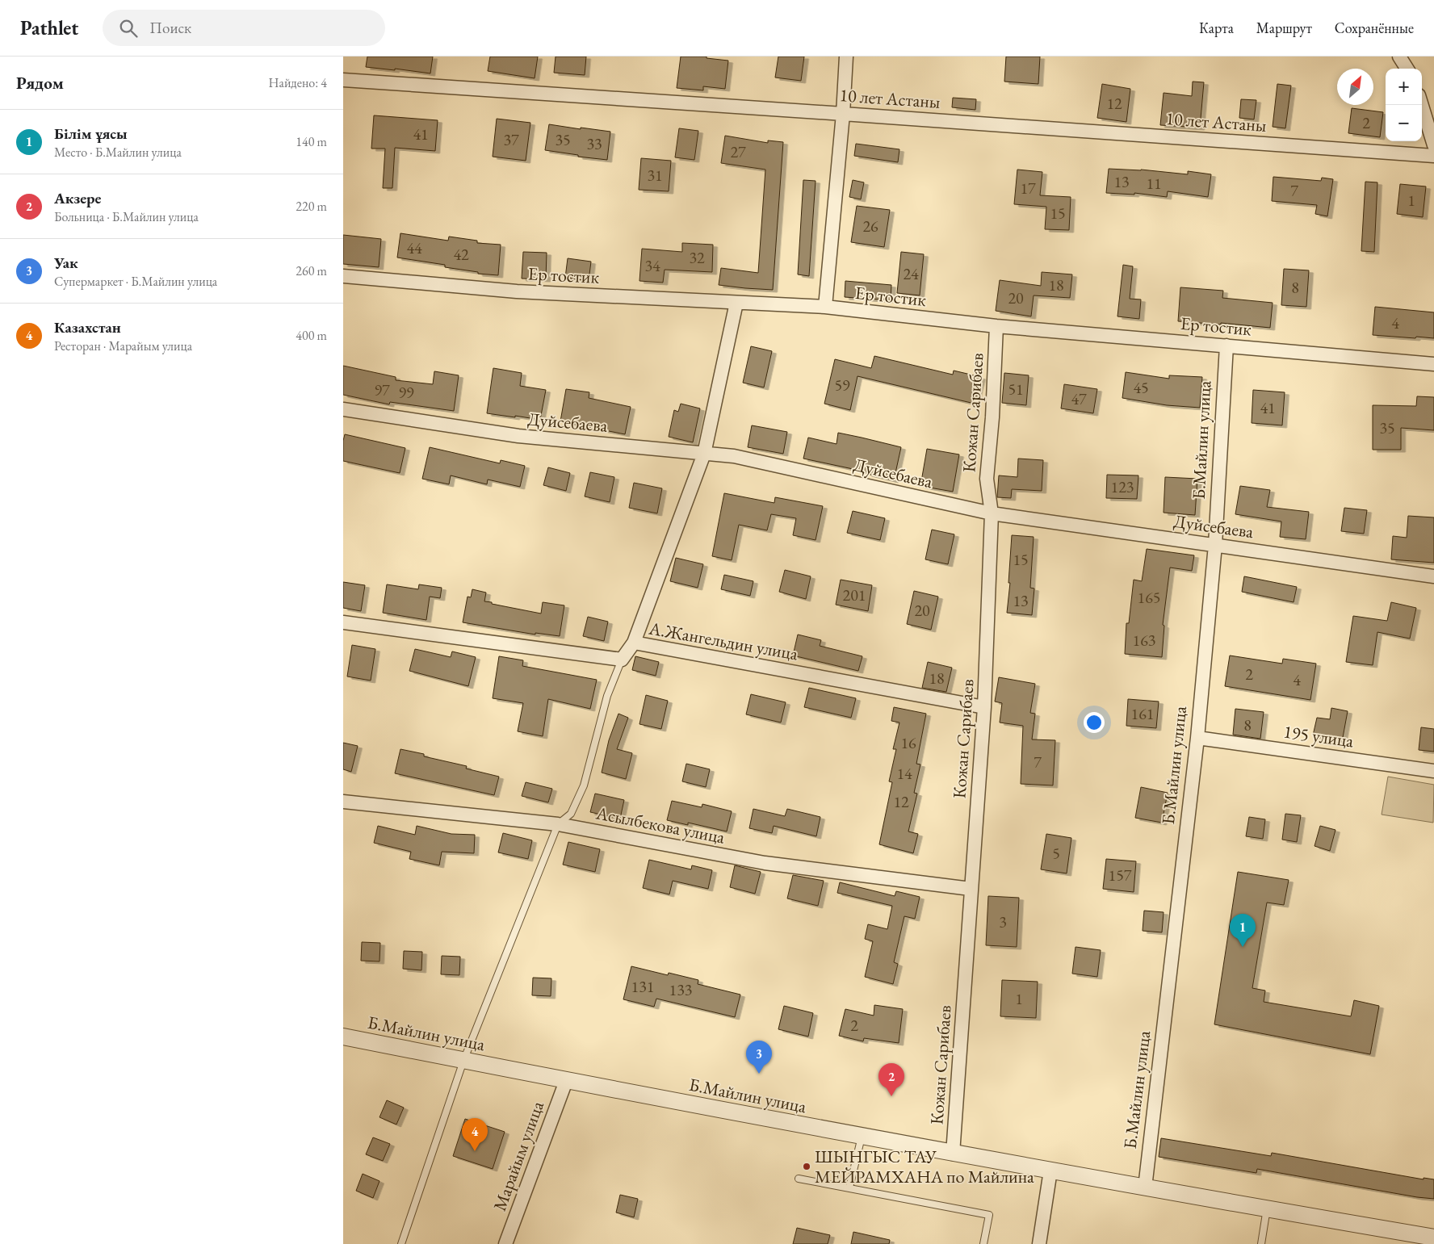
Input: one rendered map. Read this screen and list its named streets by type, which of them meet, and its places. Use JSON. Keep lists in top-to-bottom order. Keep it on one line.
{"streets":{"street":["10 лет Астаны","Ер тостик","Кожан Сарибаев","Дуйсебаева","Б.Майлин улица","А.Жангельдин улица","195 улица","Асылбекова улица","Марайым улица"]},"crossings":[["Ер тостик","Кожан Сарибаев"],["Ер тостик","Б.Майлин улица"],["Кожан Сарибаев","Дуйсебаева"],["Кожан Сарибаев","Б.Майлин улица"],["Кожан Сарибаев","А.Жангельдин улица"],["Кожан Сарибаев","Асылбекова улица"],["Дуйсебаева","Б.Майлин улица"],["Б.Майлин улица","195 улица"],["Б.Майлин улица","Марайым улица"]],"places":["ШЫНГЫС ТАУ МЕЙРАМХАНА по Майлина"],"house_numbers":["12","2","41","37","35","33","27","31","13","11","17","7","1","15","26","44","42","32","34","24","18","8","20","4","59","45","51","97","99","47","41","35","123","15","201","165","13","20","163","2","18","4","161","8","16","7","14","12","5","157","3","131","133","1","2"],"north":"top right","page":{"header":"Pathlet","search":"Поиск","nav":["Карта","Маршрут","Сохранённые"],"heading":["Рядом","Найдено: 4"],"map_buttons":["+","−"],"list":[{"mark":"1","name":"Білім ұясы","note":"Место · Б.Майлин улица","value":"140 m"},{"mark":"2","name":"Акзере","note":"Больница · Б.Майлин улица","value":"220 m"},{"mark":"3","name":"Уак","note":"Супермаркет · Б.Майлин улица","value":"260 m"},{"mark":"4","name":"Казахстан","note":"Ресторан · Марайым улица","value":"400 m"}],"pins":["1","3","2","4"]}}
